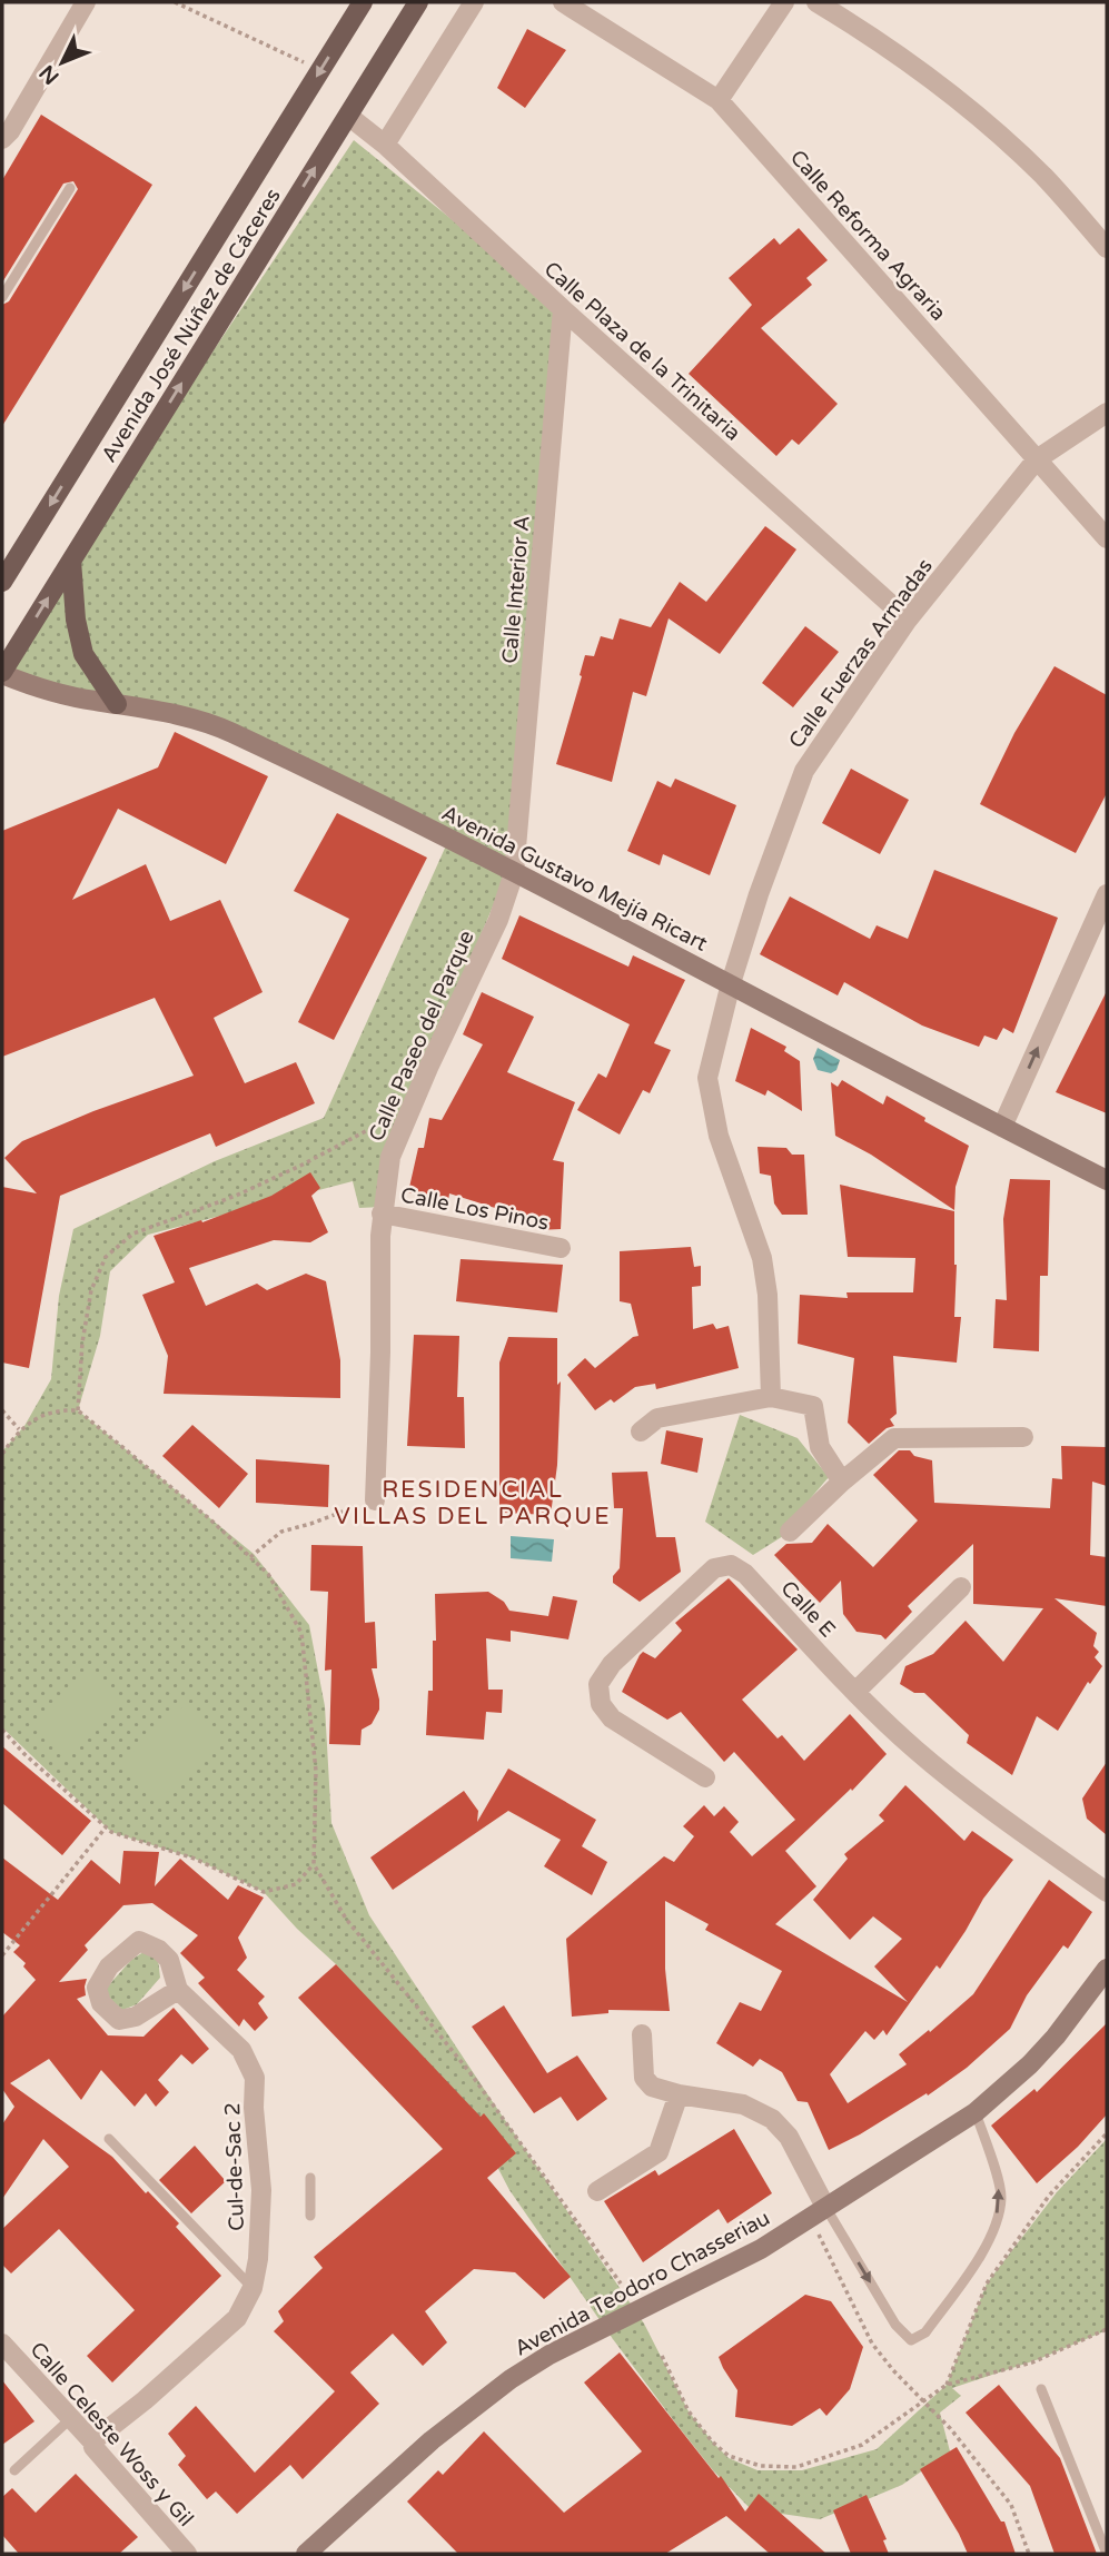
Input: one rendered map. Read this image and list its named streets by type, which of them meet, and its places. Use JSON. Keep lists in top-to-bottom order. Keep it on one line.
{"streets":{"main road":["Avenida José Núñez de Cáceres"],"street":["Calle Reforma Agraria","Calle Plaza de la Trinitaria","Calle Interior A","Calle Fuerzas Armadas","Avenida Gustavo Mejía Ricart","Calle Paseo del Parque","Calle Los Pinos","Calle E","Cul-de-Sac 2","Avenida Teodoro Chasseriau","Calle Celeste Woss y Gil"]},"crossings":[["Calle Reforma Agraria","Calle Fuerzas Armadas"],["Avenida José Núñez de Cáceres","Calle Plaza de la Trinitaria"],["Avenida José Núñez de Cáceres","Avenida Gustavo Mejía Ricart"],["Calle Plaza de la Trinitaria","Calle Interior A"],["Calle Plaza de la Trinitaria","Calle Fuerzas Armadas"],["Calle Interior A","Avenida Gustavo Mejía Ricart"],["Calle Interior A","Calle Paseo del Parque"],["Calle Fuerzas Armadas","Avenida Gustavo Mejía Ricart"],["Avenida Gustavo Mejía Ricart","Calle Paseo del Parque"],["Calle Paseo del Parque","Calle Los Pinos"],["Cul-de-Sac 2","Calle Celeste Woss y Gil"]],"districts":["RESIDENCIAL VILLAS DEL PARQUE"],"north":"bottom left"}
